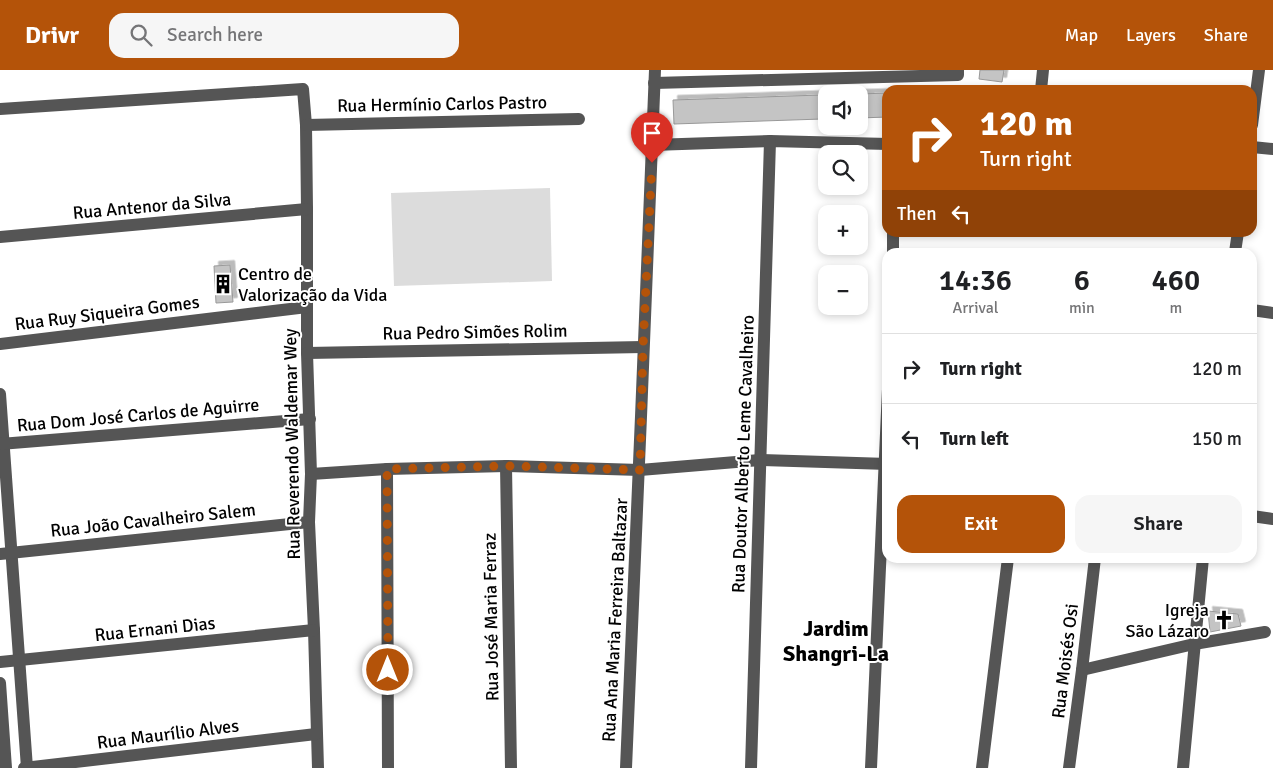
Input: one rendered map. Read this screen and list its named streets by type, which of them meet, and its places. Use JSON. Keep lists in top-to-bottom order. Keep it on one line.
{"streets":{"street":["Rua Hermínio Carlos Pastro","Rua Antenor da Silva","Rua Ruy Siqueira Gomes","Rua Pedro Simões Rolim","Rua Dom José Carlos de Aguirre","Rua Reverendo Waldemar Wey","Rua Doutor Alberto Leme Cavalheiro","Rua João Cavalheiro Salem","Rua José Maria Ferraz","Rua Ana Maria Ferreira Baltazar","Rua Ernani Dias","Rua Moisés Osi","Rua Maurílio Alves"]},"crossings":[["Rua Hermínio Carlos Pastro","Rua Reverendo Waldemar Wey"],["Rua Antenor da Silva","Rua Reverendo Waldemar Wey"],["Rua Ruy Siqueira Gomes","Rua Reverendo Waldemar Wey"],["Rua Pedro Simões Rolim","Rua Reverendo Waldemar Wey"],["Rua Pedro Simões Rolim","Rua Ana Maria Ferreira Baltazar"],["Rua Dom José Carlos de Aguirre","Rua Reverendo Waldemar Wey"],["Rua Reverendo Waldemar Wey","Rua João Cavalheiro Salem"],["Rua Reverendo Waldemar Wey","Rua Ernani Dias"],["Rua Reverendo Waldemar Wey","Rua Maurílio Alves"]],"districts":["Jardim Shangri-La"],"places":{"building":["Centro de Valorização da Vida"],"church":["Igreja São Lázaro"]},"page":{"header":"Drivr","search":"Search here","nav":["Map","Layers","Share"],"map_buttons":["+","−"],"turn":["120 m","Turn right"],"then":"Then","eta":["14:36","Arrival","6","min","460","m"],"list":[{"name":"Turn right","value":"120 m"},{"name":"Turn left","value":"150 m"}],"buttons":["Exit","Share"]}}
